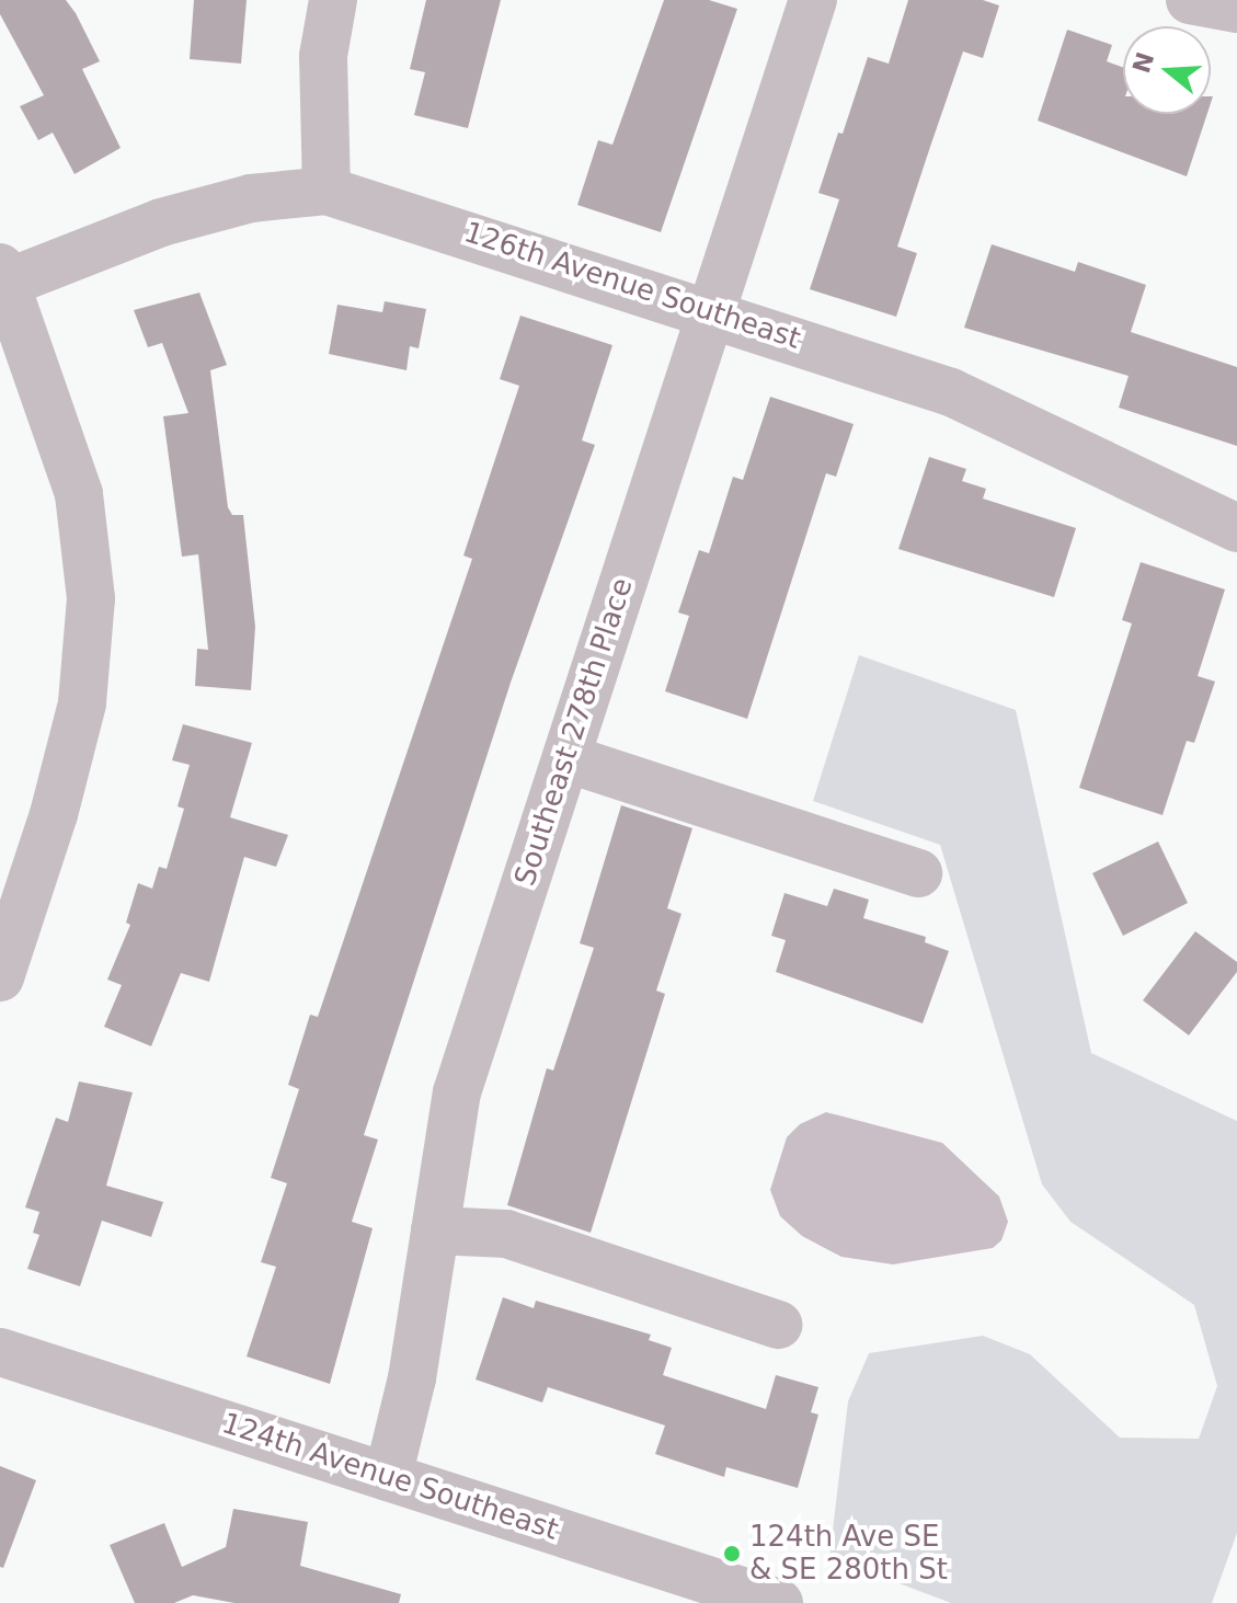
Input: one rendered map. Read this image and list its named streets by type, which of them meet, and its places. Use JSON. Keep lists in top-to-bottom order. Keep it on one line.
{"streets":{"street":["126th Avenue Southeast","Southeast 278th Place","124th Avenue Southeast"]},"crossings":[["126th Avenue Southeast","Southeast 278th Place"],["Southeast 278th Place","124th Avenue Southeast"]],"places":["124th Ave SE & SE 280th St"],"north":"left"}
